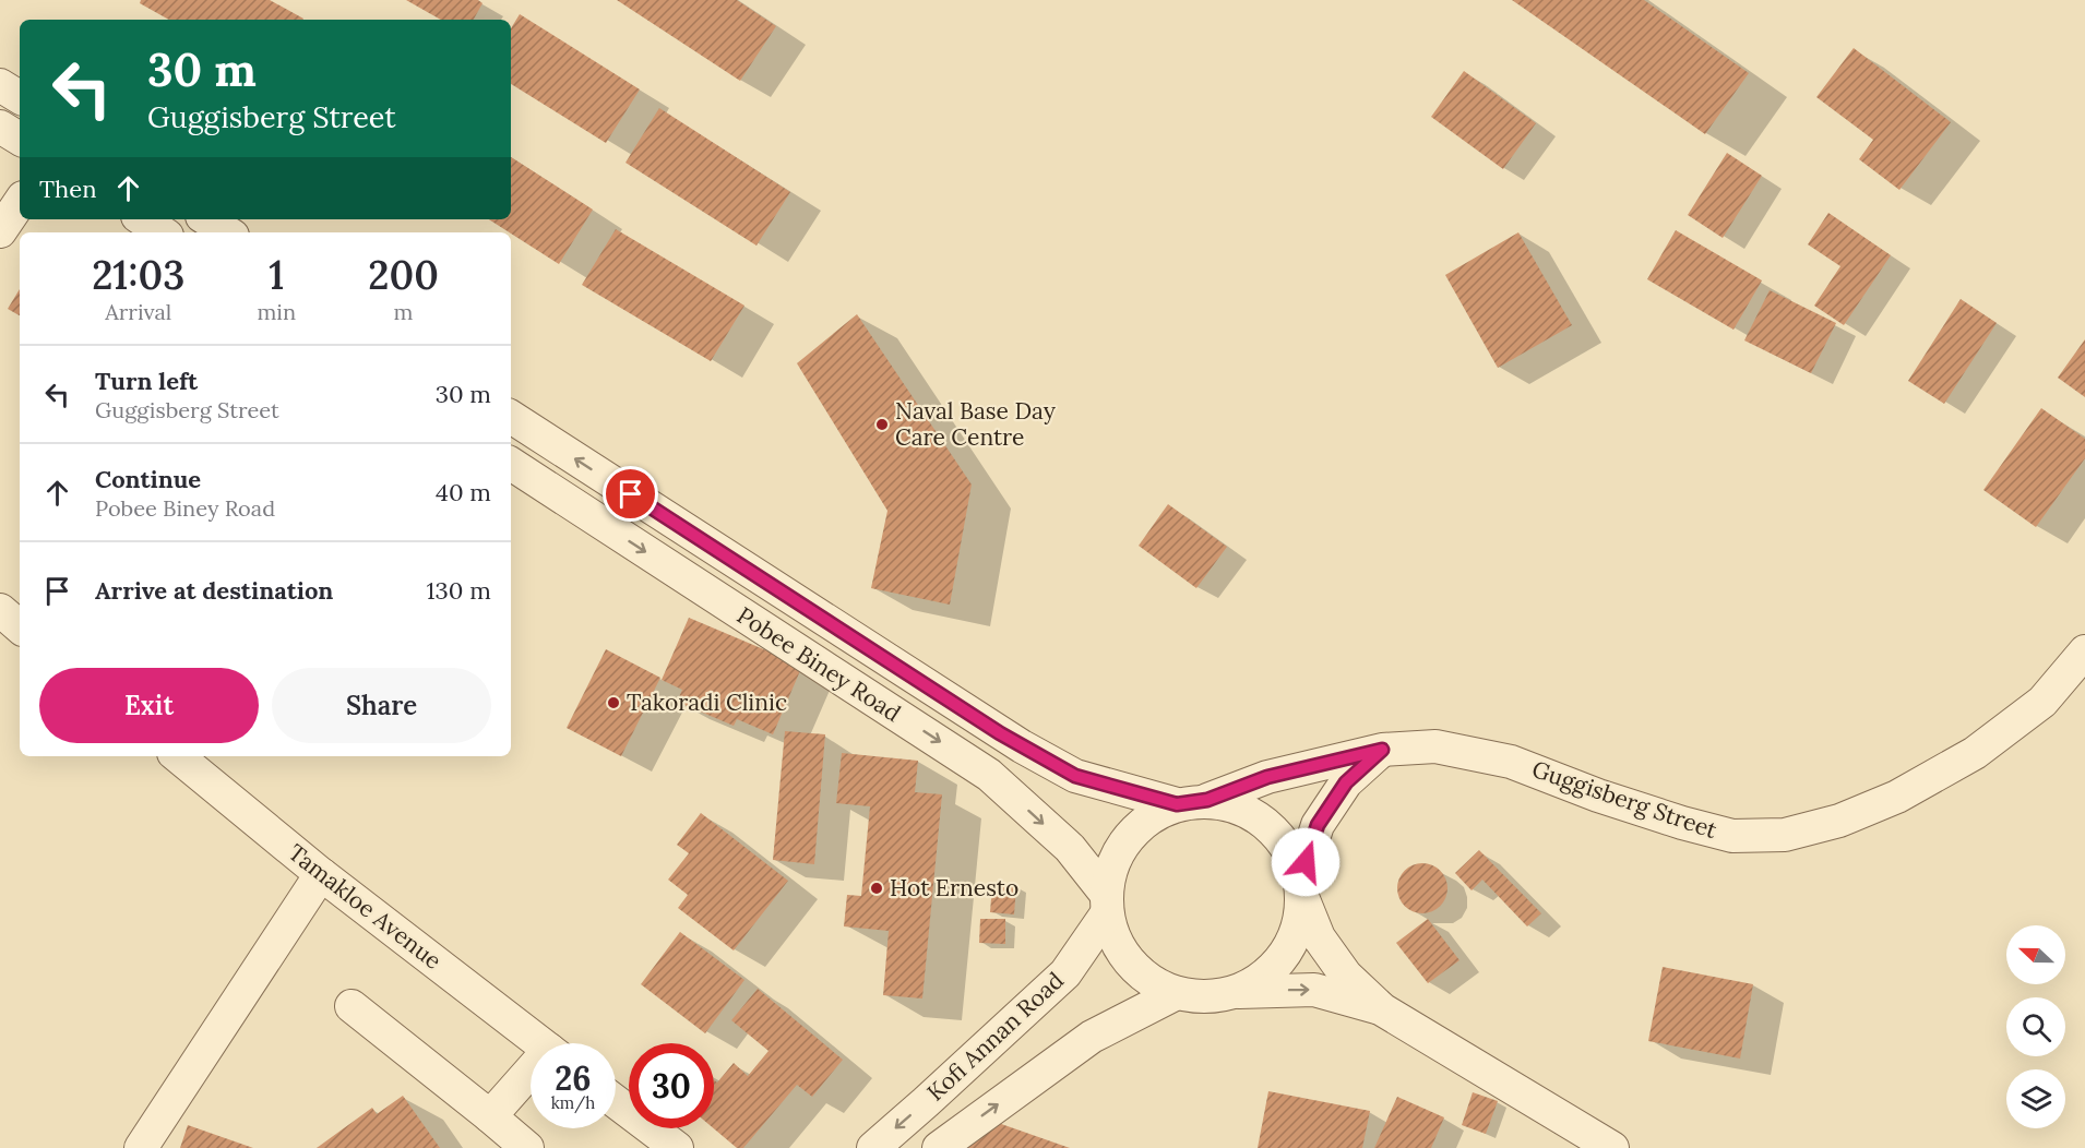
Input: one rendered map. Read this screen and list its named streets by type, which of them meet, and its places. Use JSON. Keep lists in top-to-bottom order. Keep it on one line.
{"streets":{"street":["Pobee Biney Road","Guggisberg Street","Tamakloe Avenue","Kofi Annan Road"]},"crossings":[["Pobee Biney Road","Guggisberg Street"],["Pobee Biney Road","Kofi Annan Road"],["Guggisberg Street","Kofi Annan Road"]],"places":["Naval Base Day Care Centre","Takoradi Clinic","Hot Ernesto"],"north":"left","page":{"turn":["30 m","Guggisberg Street"],"then":"Then","eta":["21:03","Arrival","1","min","200","m"],"list":[{"name":"Turn left","note":"Guggisberg Street","value":"30 m"},{"name":"Continue","note":"Pobee Biney Road","value":"40 m"},{"name":"Arrive at destination","value":"130 m"}],"buttons":["Exit","Share"],"speed":"26 km/h","limit":"30"}}
